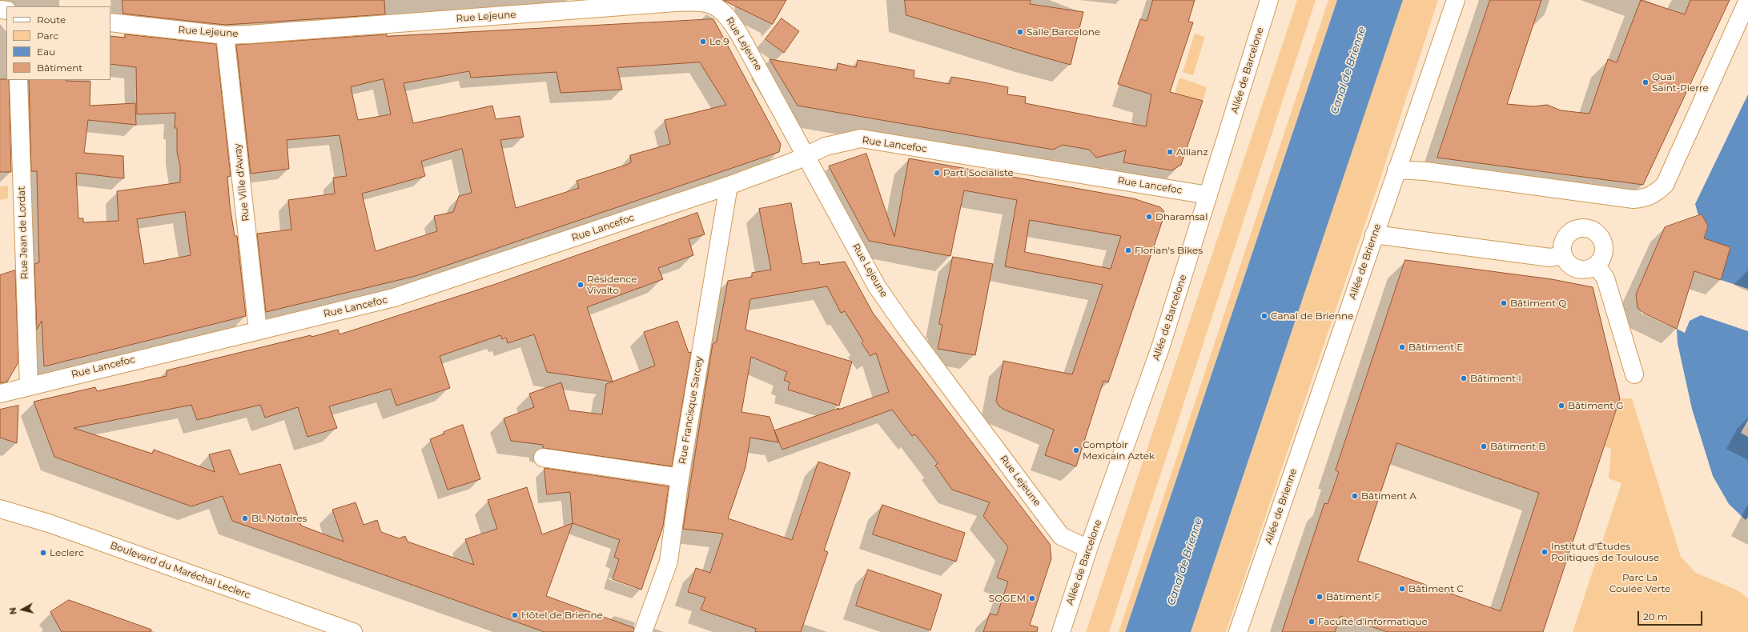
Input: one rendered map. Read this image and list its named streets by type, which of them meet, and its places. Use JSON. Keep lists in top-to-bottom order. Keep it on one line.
{"streets":{"street":["Rue Lejeune","Allée de Barcelone","Rue Lancefoc","Rue Ville d'Avray","Rue Jean de Lordat","Allée de Brienne","Rue Francisque Sarcey","Boulevard du Maréchal Leclerc"]},"crossings":[["Rue Lejeune","Allée de Barcelone"],["Rue Lejeune","Rue Lancefoc"],["Rue Lejeune","Rue Ville d'Avray"],["Allée de Barcelone","Rue Lancefoc"],["Rue Lancefoc","Rue Ville d'Avray"],["Rue Lancefoc","Rue Jean de Lordat"],["Rue Lancefoc","Rue Francisque Sarcey"]],"water":["Canal de Brienne"],"parks":["Parc La Coulée Verte"],"places":["Salle Barcelone","Le 9","Quai Saint-Pierre","Allianz","Parti Socialiste","Dharamsal","Florian's Bikes","Résidence Vivalto","Bâtiment Q","Canal de Brienne","Bâtiment E","Bâtiment I","Bâtiment G","Bâtiment B","Comptoir Mexicain Aztek","Bâtiment A","BL Notaires","Institut d'Études Politiques de Toulouse","Leclerc","Bâtiment C","Bâtiment F","SOGEM","Hôtel de Brienne","Faculté d'informatique"],"legend":["Route","Parc","Eau","Bâtiment"],"scale_bar":"20 m","north":"left"}
